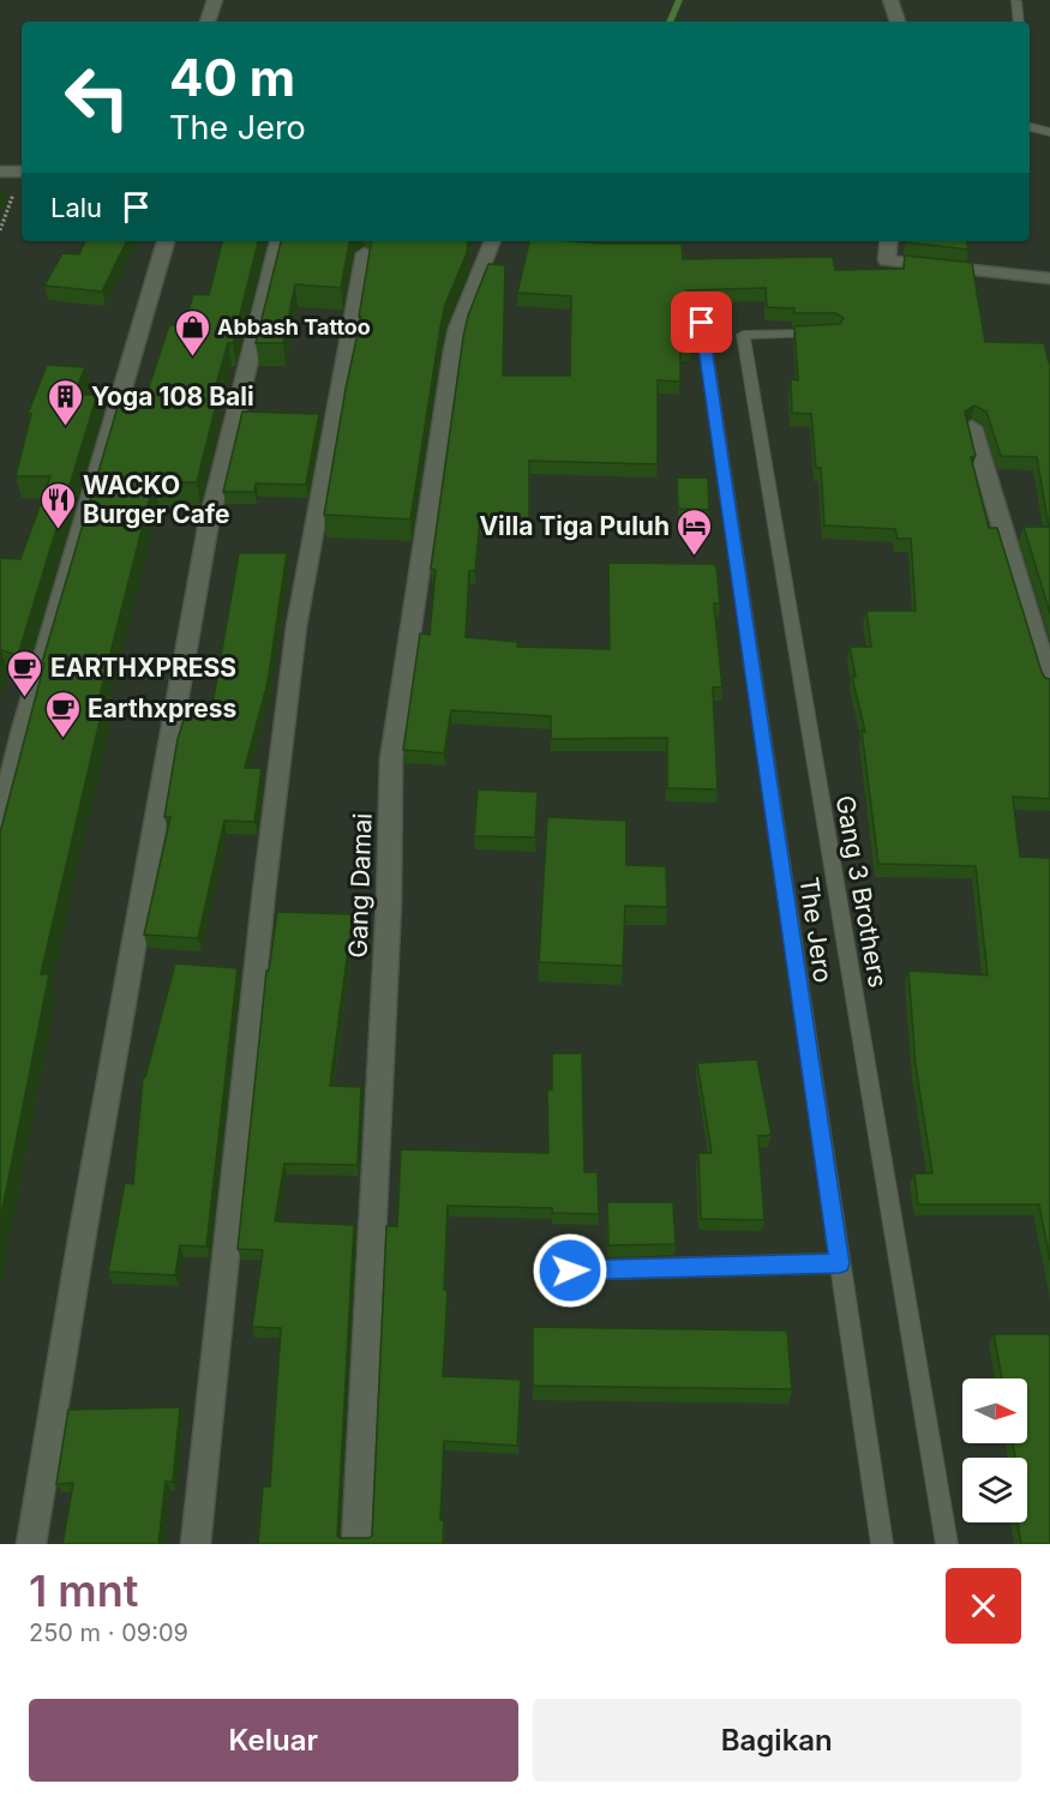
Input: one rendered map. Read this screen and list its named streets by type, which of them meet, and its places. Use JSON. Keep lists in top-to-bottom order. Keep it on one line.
{"streets":{"street":["Gang Damai"],"lane":["Gang 3 Brothers","The Jero"]},"places":{"shop":["Abbash Tattoo"],"building":["Yoga 108 Bali"],"restaurant":["WACKO Burger Cafe"],"hotel":["Villa Tiga Puluh"],"cafe":["EARTHXPRESS","Earthxpress"]},"north":"right","page":{"turn":["40 m","The Jero"],"then":"Lalu","heading":["1 mnt","250 m · 09:09"],"buttons":["Keluar","Bagikan"]}}
